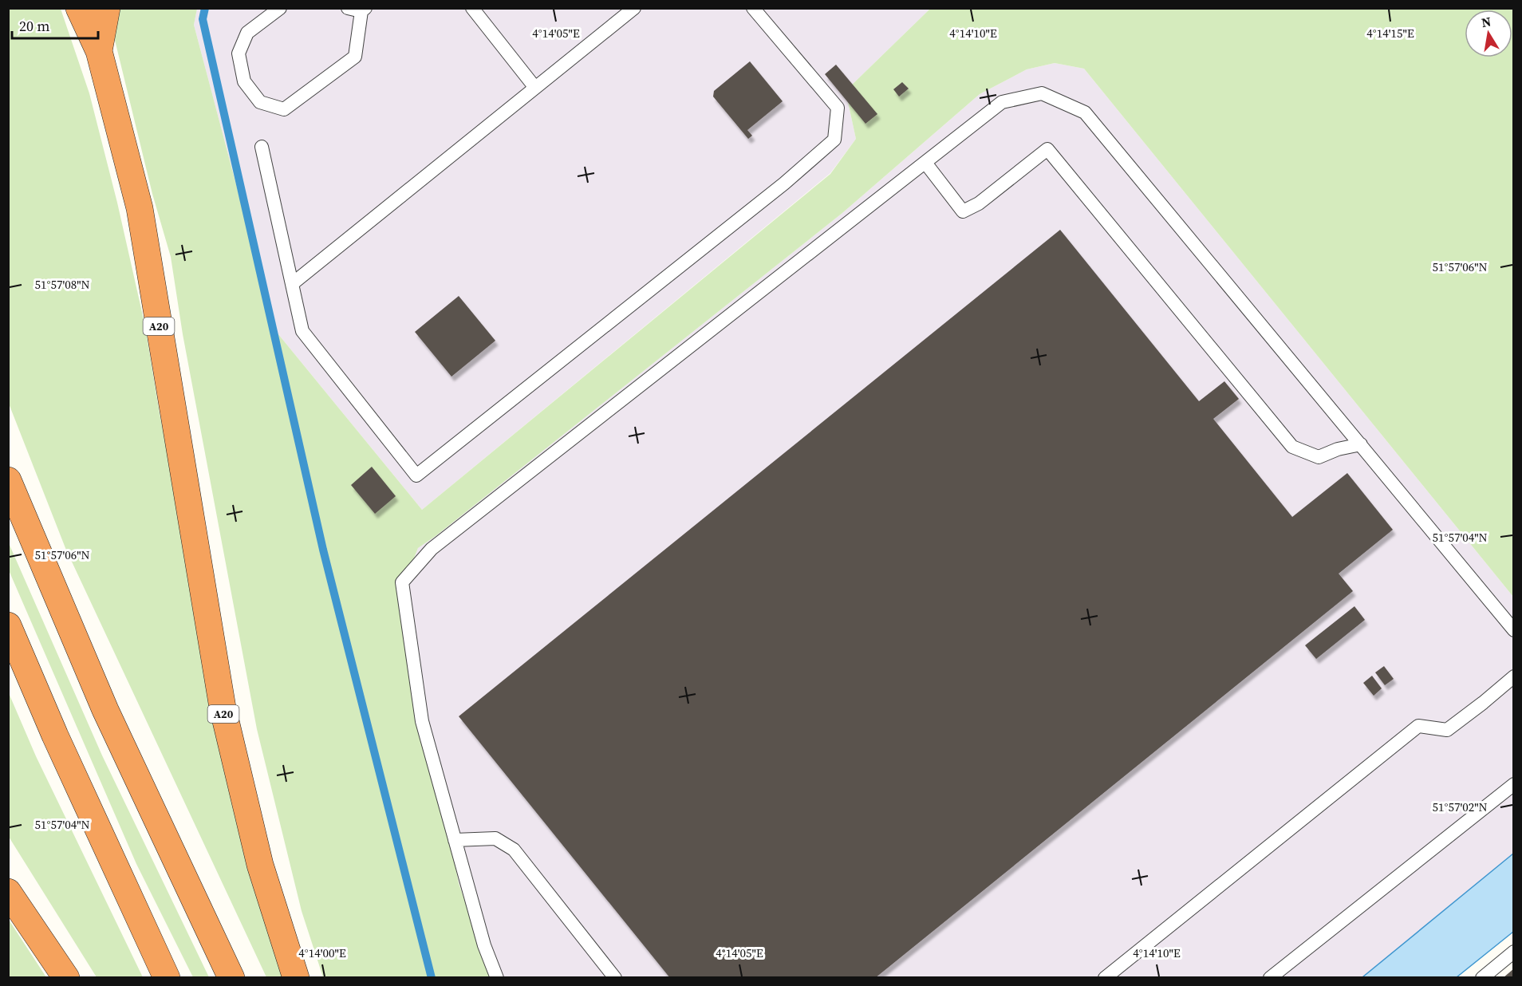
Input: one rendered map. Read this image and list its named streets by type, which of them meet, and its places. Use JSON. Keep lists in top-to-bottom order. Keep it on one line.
{"streets":{"highway":["A20"]},"scale_bar":"20 m","north":"top","coordinates":["4°14'05\"E","4°14'10\"E","4°14'15\"E","51°57'06\"N","51°57'08\"N","51°57'04\"N","51°57'02\"N","4°14'00\"E"]}
